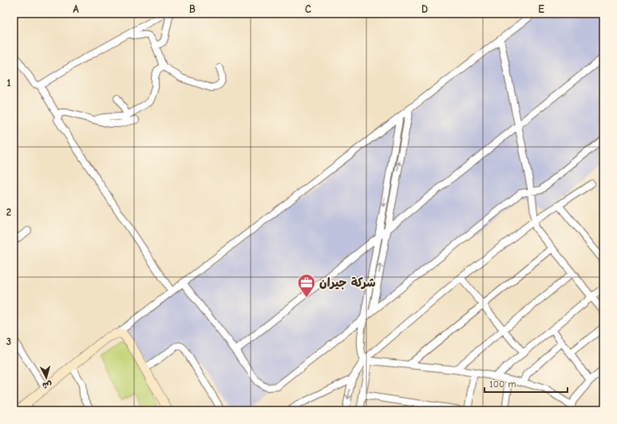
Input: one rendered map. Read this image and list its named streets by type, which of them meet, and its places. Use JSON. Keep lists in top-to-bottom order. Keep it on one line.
{"places":{"office":["شركة جيران"]},"scale_bar":"100 m","north":"bottom","grid":{"columns":["A","B","C","D","E"],"rows":["1","2","3"]}}
